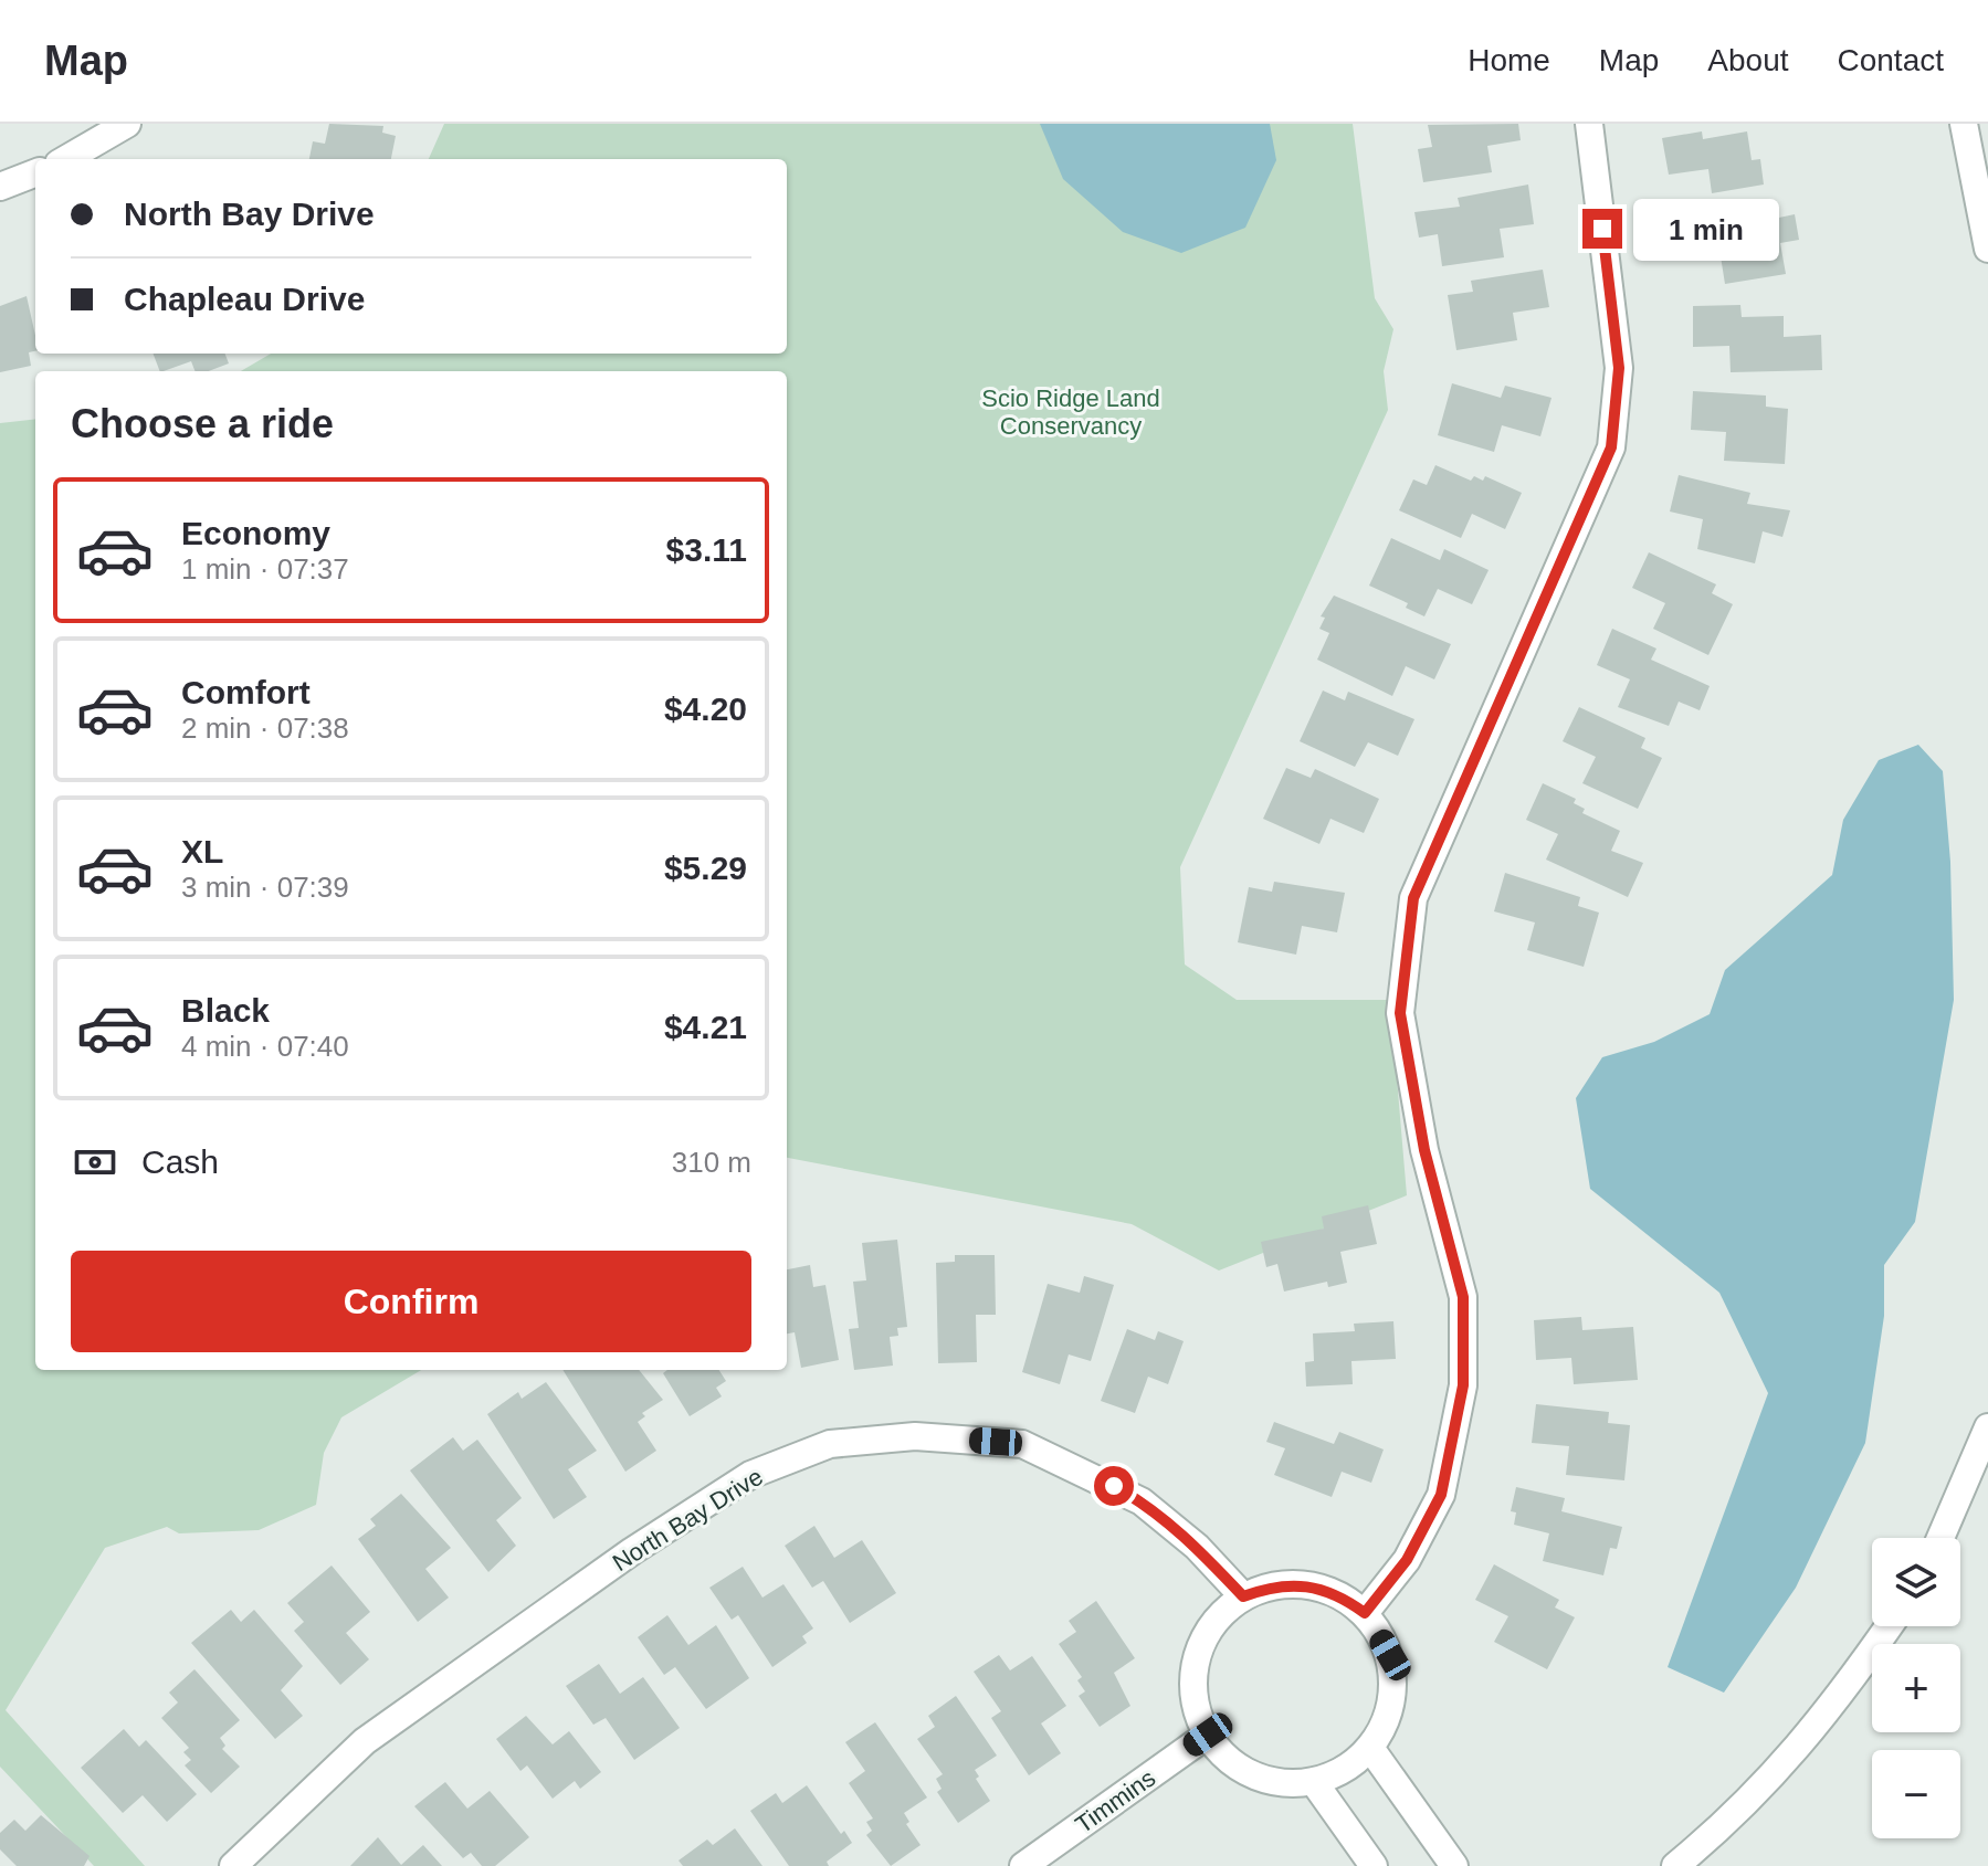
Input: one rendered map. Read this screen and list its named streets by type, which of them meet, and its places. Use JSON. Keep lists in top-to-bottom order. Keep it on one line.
{"streets":{"street":["North Bay Drive","Timmins"]},"crossings":[["North Bay Drive","Timmins"]],"parks":["Scio Ridge Land Conservancy"],"page":{"header":"Map","nav":["Home","Map","About","Contact"],"banner":["North Bay Drive","Chapleau Drive"],"bubble":"1 min","heading":"Choose a ride","list":[{"name":"Economy","note":"1 min · 07:37","value":"$3.11"},{"name":"Comfort","note":"2 min · 07:38","value":"$4.20"},{"name":"XL","note":"3 min · 07:39","value":"$5.29"},{"name":"Black","note":"4 min · 07:40","value":"$4.21"}],"pay":["Cash","310 m"],"buttons":"Confirm","map_buttons":["+","−"]}}
